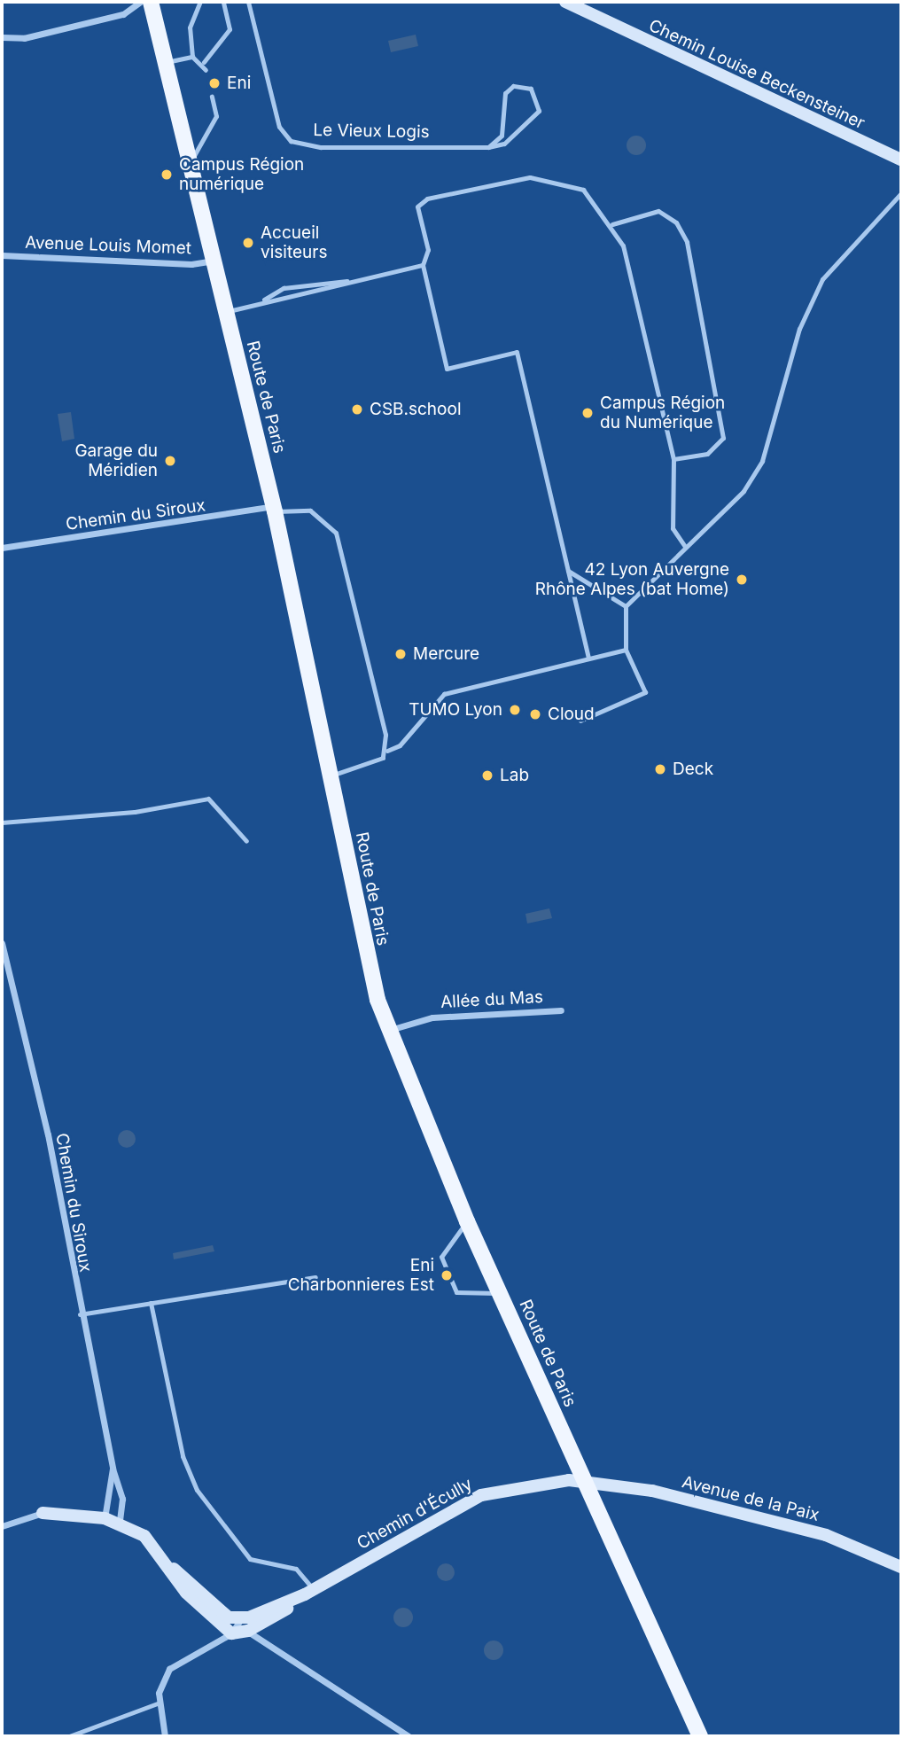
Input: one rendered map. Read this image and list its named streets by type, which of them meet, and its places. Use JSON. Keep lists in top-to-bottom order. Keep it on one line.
{"streets":{"main road":["Route de Paris"],"street":["Chemin Louise Beckensteiner","Avenue Louis Momet","Chemin du Siroux","Allée du Mas","Avenue de la Paix","Chemin d'Écully"],"lane":["Le Vieux Logis"]},"crossings":[["Avenue Louis Momet","Route de Paris"],["Route de Paris","Chemin du Siroux"],["Route de Paris","Allée du Mas"],["Route de Paris","Avenue de la Paix"],["Route de Paris","Chemin d'Écully"],["Avenue de la Paix","Chemin d'Écully"]],"places":["Eni","Campus Région numérique","Accueil visiteurs","CSB.school","Campus Région du Numérique","Garage du Méridien","42 Lyon Auvergne Rhône Alpes (bat Home)","Mercure","TUMO Lyon","Cloud","Deck","Lab","Eni Charbonnieres Est"]}
